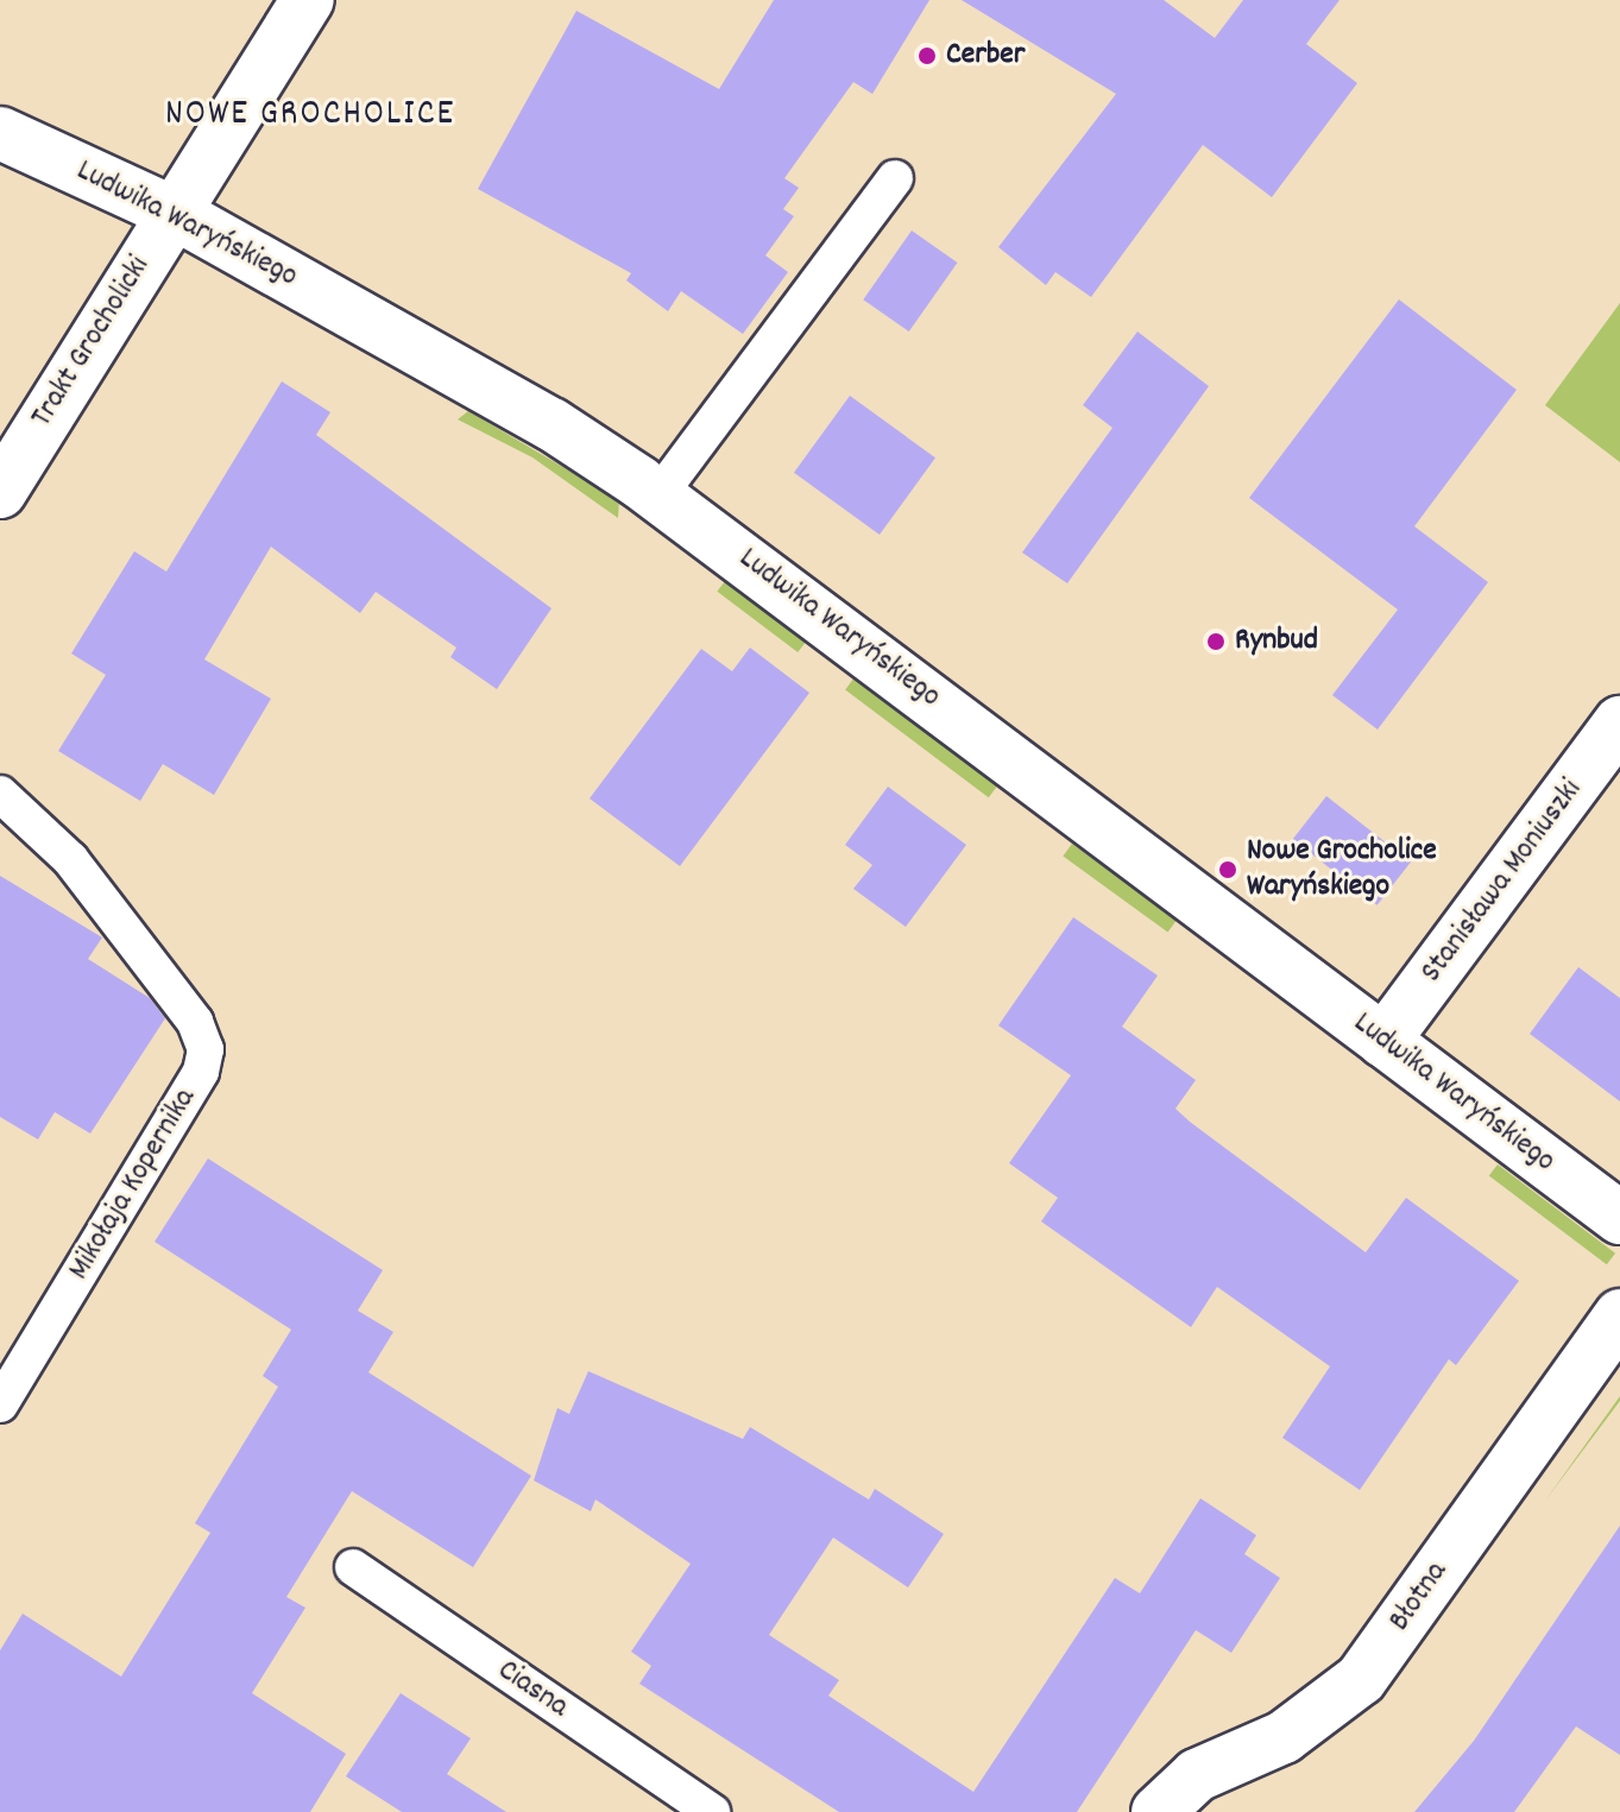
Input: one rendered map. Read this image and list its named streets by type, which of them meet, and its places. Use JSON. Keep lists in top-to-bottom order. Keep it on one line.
{"streets":{"street":["Ludwika Waryńskiego","Trakt Grocholicki","Stanisława Moniuszki","Błotna"],"lane":["Mikołaja Kopernika","Ciasna"]},"crossings":[["Ludwika Waryńskiego","Trakt Grocholicki"],["Ludwika Waryńskiego","Stanisława Moniuszki"]],"districts":["NOWE GROCHOLICE"],"places":["Cerber","Rynbud","Nowe Grocholice Waryńskiego"]}
